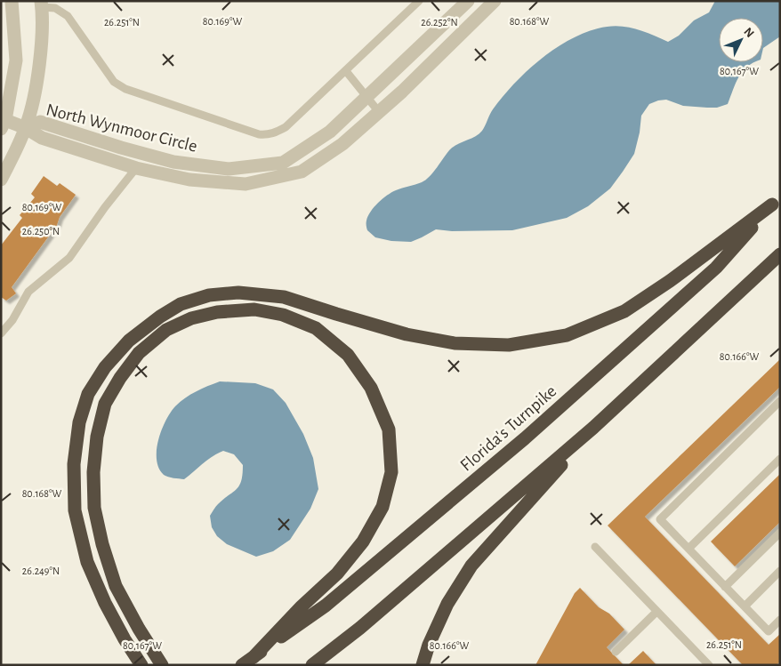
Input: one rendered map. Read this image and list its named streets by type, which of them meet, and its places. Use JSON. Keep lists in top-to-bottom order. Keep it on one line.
{"streets":{"highway":["Florida's Turnpike"],"street":["North Wynmoor Circle"]},"north":"top right","coordinates":["80.169°W","80.168°W","26.251°N","26.252°N","80.167°W","26.250°N","80.166°W","26.249°N"]}
